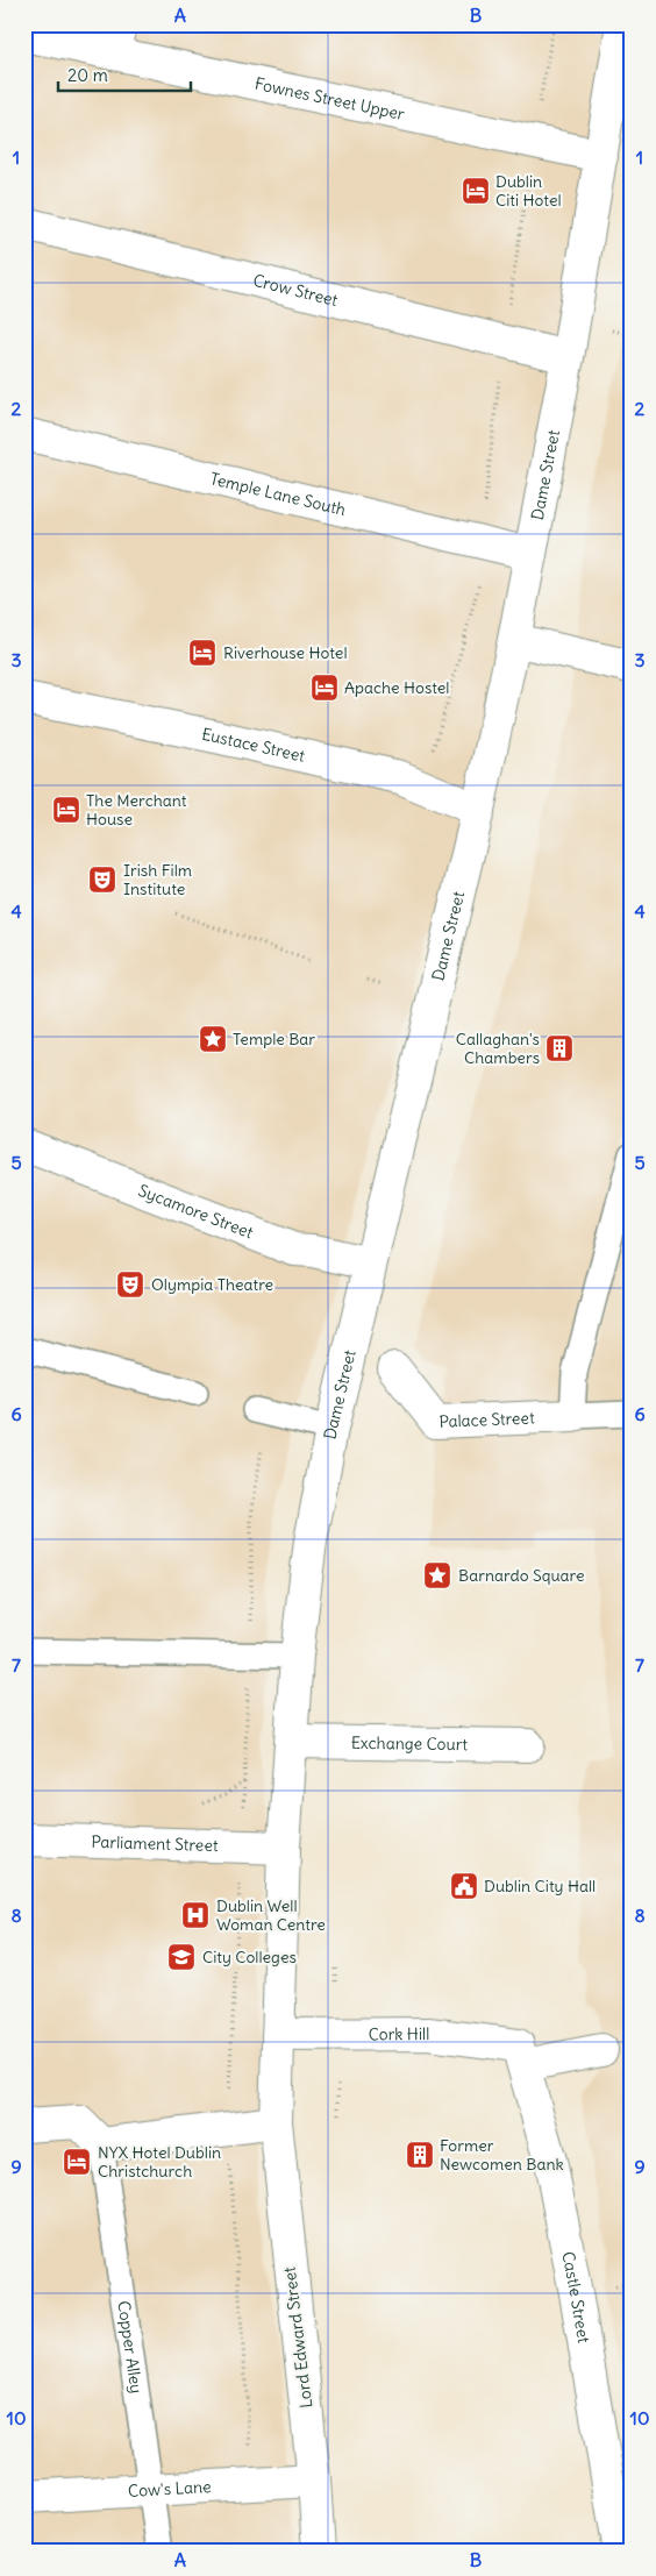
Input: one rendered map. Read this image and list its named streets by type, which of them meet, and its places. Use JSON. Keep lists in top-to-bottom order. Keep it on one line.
{"streets":{"street":["Fownes Street Upper","Crow Street","Dame Street","Temple Lane South","Eustace Street","Sycamore Street","Palace Street","Exchange Court","Parliament Street","Cork Hill","Castle Street","Lord Edward Street","Cow's Lane"],"lane":["Copper Alley"]},"crossings":[["Fownes Street Upper","Dame Street"],["Crow Street","Dame Street"],["Dame Street","Temple Lane South"],["Dame Street","Eustace Street"],["Dame Street","Sycamore Street"],["Dame Street","Exchange Court"],["Dame Street","Parliament Street"],["Cork Hill","Castle Street"],["Lord Edward Street","Cow's Lane"],["Copper Alley","Cow's Lane"]],"places":{"hotel":["Dublin Citi Hotel","Riverhouse Hotel","Apache Hostel","The Merchant House","NYX Hotel Dublin Christchurch"],"theatre":["Irish Film Institute","Olympia Theatre"],"place":["Temple Bar","Barnardo Square"],"building":["Callaghan's Chambers","Former Newcomen Bank"],"public building":["Dublin City Hall"],"hospital":["Dublin Well Woman Centre"],"school or university":["City Colleges"]},"scale_bar":"20 m","grid":{"columns":["A","B"],"rows":["1","2","3","4","5","6","7","8","9","10"]}}
